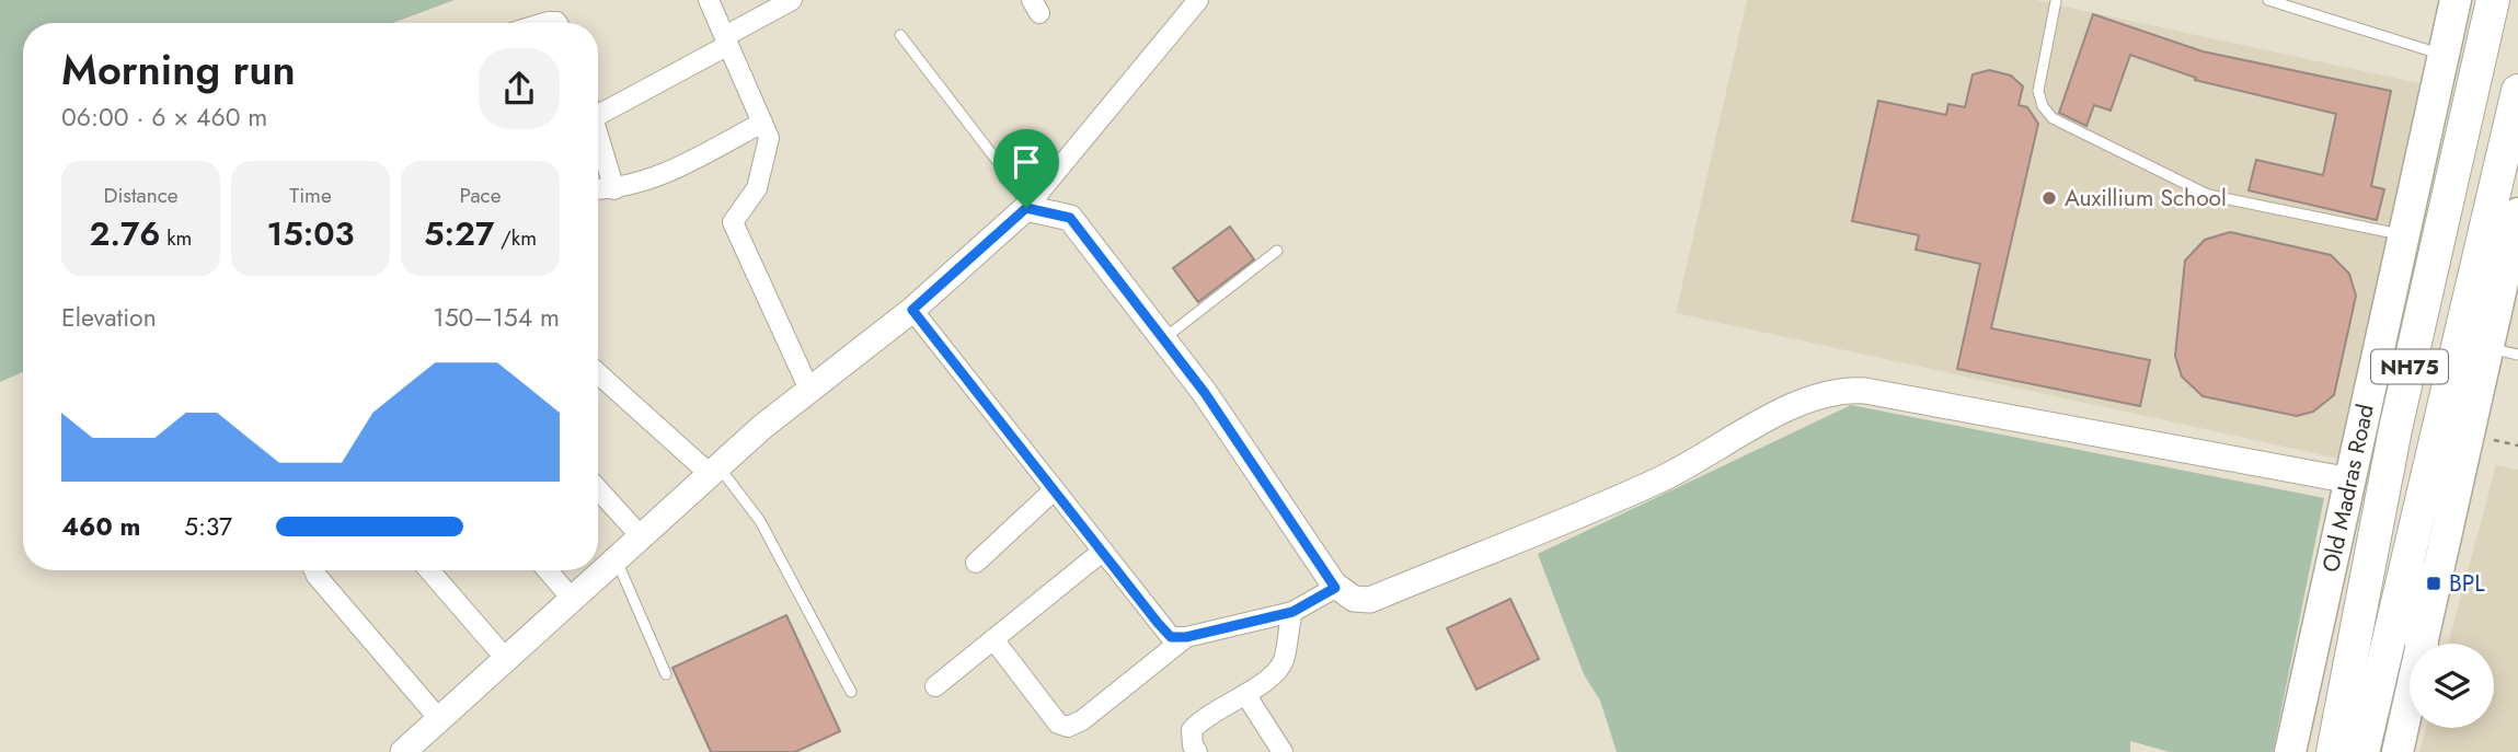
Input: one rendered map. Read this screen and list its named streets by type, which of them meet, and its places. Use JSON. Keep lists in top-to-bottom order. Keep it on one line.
{"streets":{"highway":["NH75","Old Madras Road"]},"crossings":[["NH75","Old Madras Road"]],"places":{"other":["Auxillium School"],"transit":["BPL"]},"page":{"heading":["Morning run","06:00 · 6 × 460 m"],"stats":[["Distance","2.76 km"],["Time","15:03"],["Pace","5:27 /km"]],"chart":["Elevation","150–154 m"],"list":[{"name":"460 m","note":"5:37"}]}}
